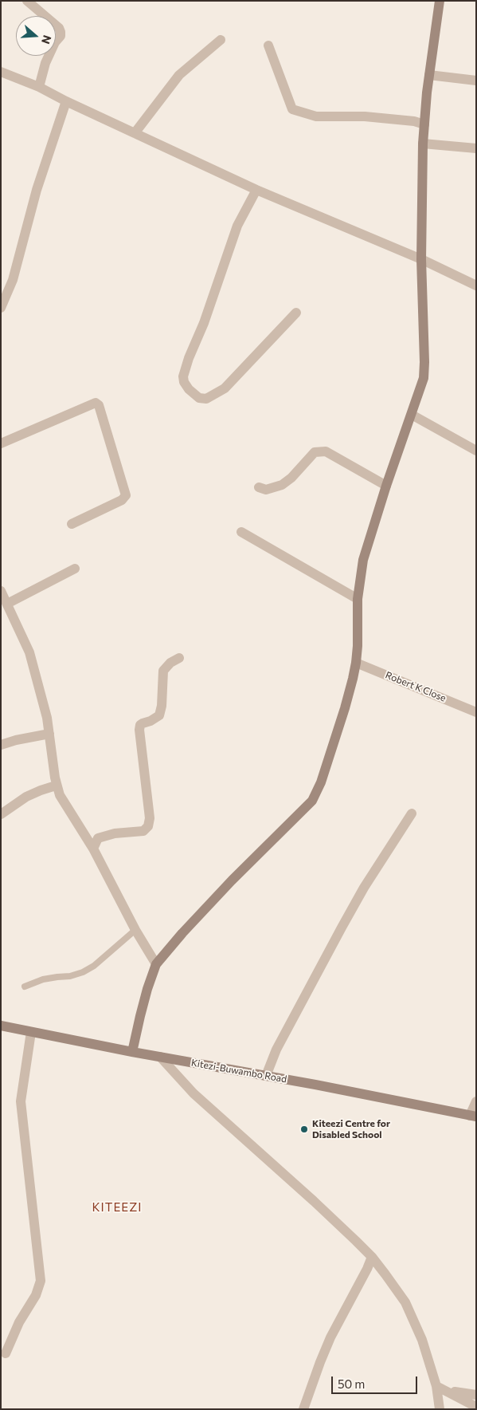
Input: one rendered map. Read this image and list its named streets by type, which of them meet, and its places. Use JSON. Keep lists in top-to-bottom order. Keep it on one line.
{"streets":{"street":["Robert K Close","Kitezi-Buwambo Road"]},"districts":["KITEEZI"],"places":["Kiteezi Centre for Disabled School"],"scale_bar":"50 m","north":"right"}
